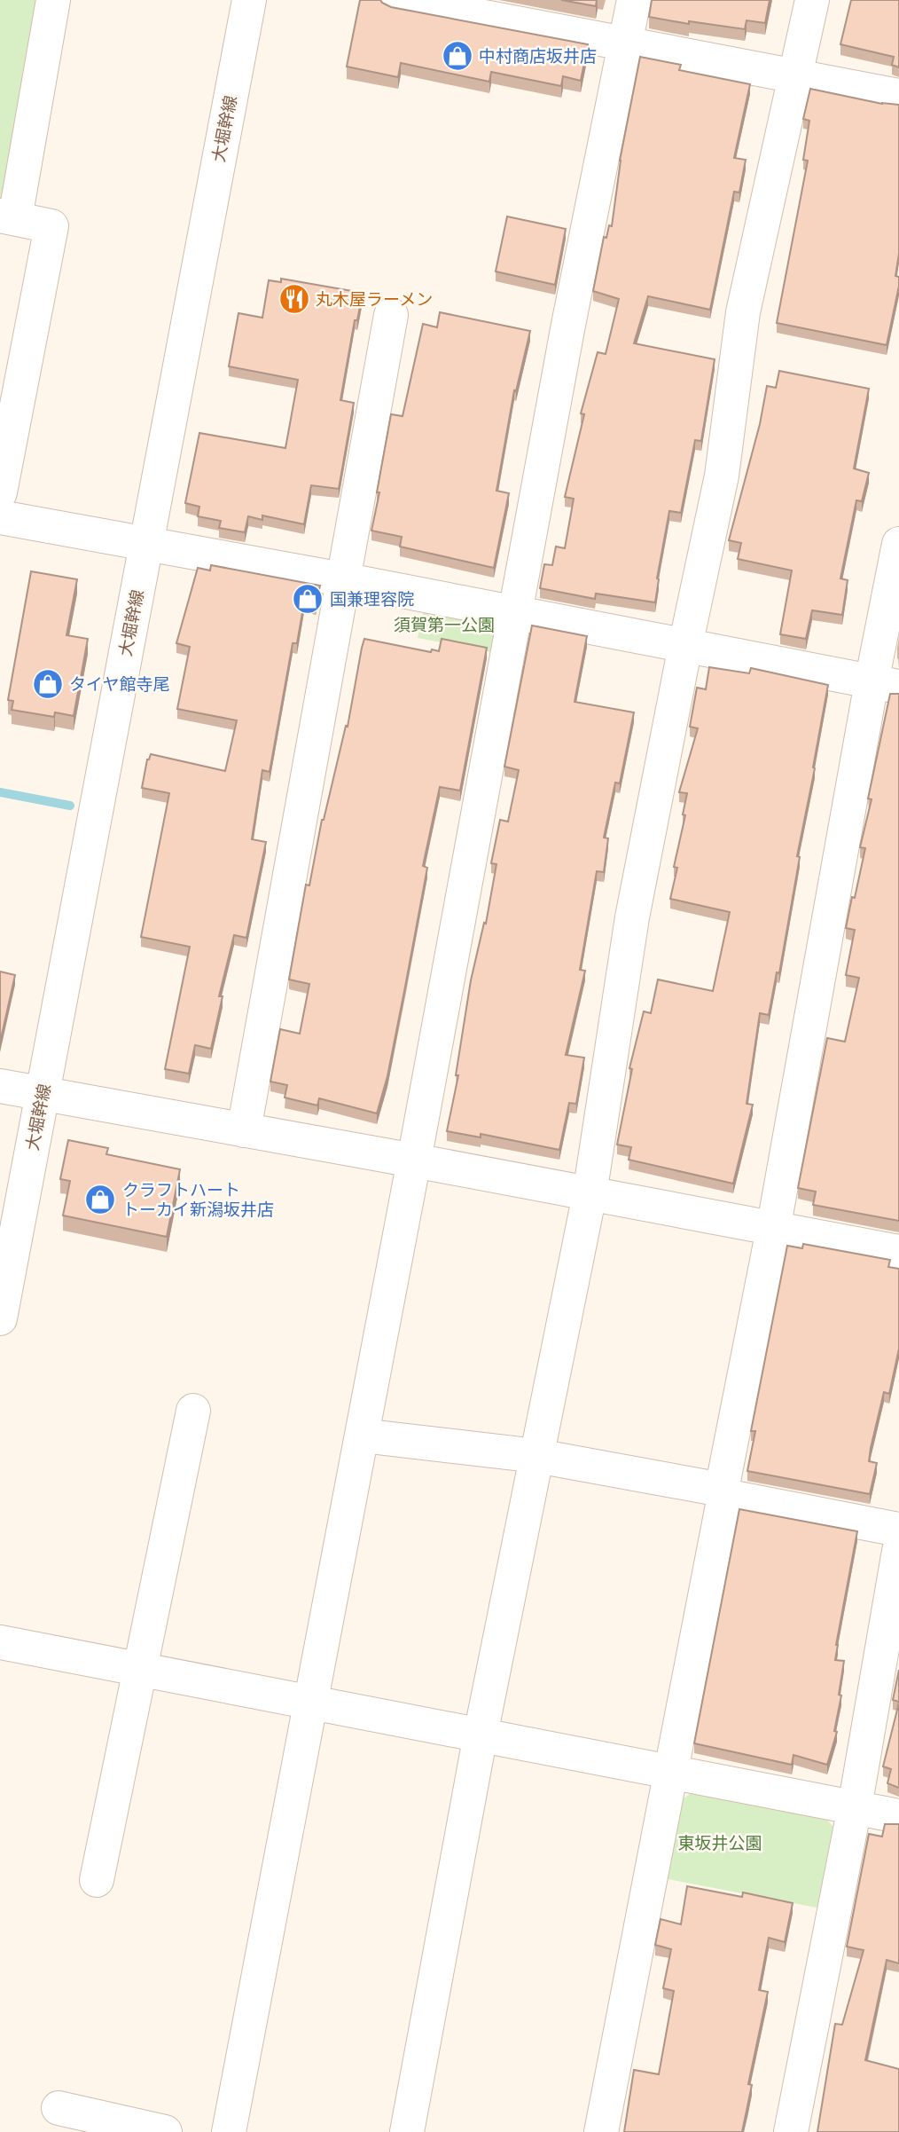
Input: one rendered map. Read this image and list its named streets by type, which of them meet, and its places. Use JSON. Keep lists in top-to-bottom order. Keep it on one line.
{"streets":{"street":["大堀幹線"]},"parks":["須賀第一公園","東坂井公園"],"places":{"shop":["中村商店坂井店","国兼理容院","タイヤ館寺尾","クラフトハート トーカイ新潟坂井店"],"restaurant":["丸木屋ラーメン"]}}
